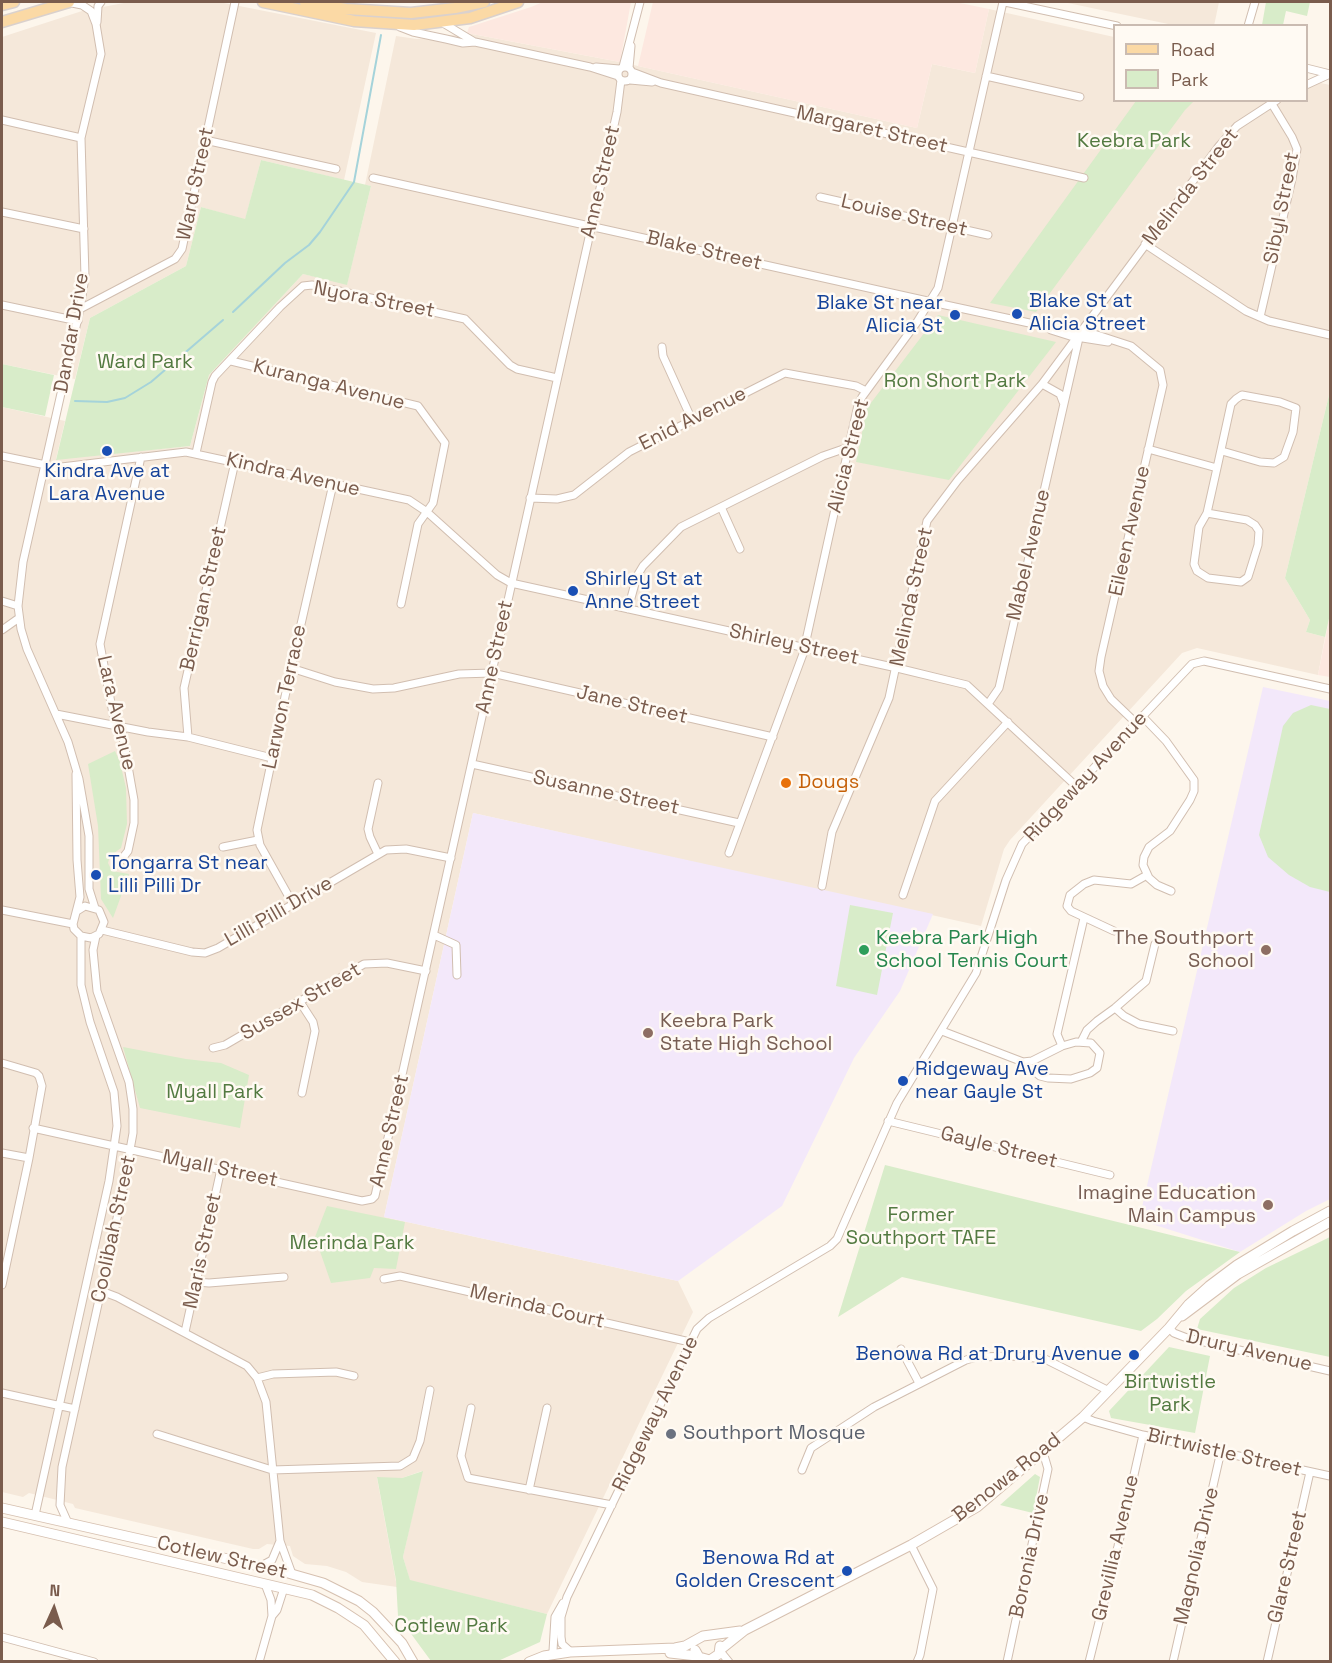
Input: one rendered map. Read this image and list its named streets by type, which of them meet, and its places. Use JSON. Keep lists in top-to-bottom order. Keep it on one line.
{"streets":{"main road":["Benowa Road","Cotlew Street"],"street":["Margaret Street","Anne Street","Ward Street","Melinda Street","Sibyl Street","Louise Street","Blake Street","Nyora Street","Dandar Drive","Kuranga Avenue","Enid Avenue","Alicia Street","Kindra Avenue","Eileen Avenue","Mabel Avenue","Berrigan Street","Shirley Street","Larwon Terrace","Jane Street","Lara Avenue","Ridgeway Avenue","Susanne Street","Lilli Pilli Drive","Sussex Street","Gayle Street","Myall Street","Coolibah Street","Maris Street","Merinda Court","Drury Avenue","Birtwistle Street","Grevillia Avenue","Boronia Drive","Magnolia Drive","Glare Street"]},"crossings":[["Margaret Street","Anne Street"],["Margaret Street","Alicia Street"],["Anne Street","Blake Street"],["Anne Street","Nyora Street"],["Anne Street","Enid Avenue"],["Anne Street","Kindra Avenue"],["Anne Street","Shirley Street"],["Anne Street","Jane Street"],["Anne Street","Susanne Street"],["Anne Street","Lilli Pilli Drive"],["Anne Street","Sussex Street"],["Anne Street","Myall Street"],["Ward Street","Dandar Drive"],["Melinda Street","Sibyl Street"],["Melinda Street","Blake Street"],["Melinda Street","Mabel Avenue"],["Melinda Street","Shirley Street"],["Louise Street","Alicia Street"],["Blake Street","Alicia Street"],["Blake Street","Eileen Avenue"],["Blake Street","Mabel Avenue"],["Nyora Street","Kuranga Avenue"],["Nyora Street","Kindra Avenue"],["Dandar Drive","Kindra Avenue"],["Kuranga Avenue","Kindra Avenue"],["Enid Avenue","Alicia Street"],["Alicia Street","Shirley Street"],["Alicia Street","Jane Street"],["Alicia Street","Susanne Street"],["Kindra Avenue","Berrigan Street"],["Kindra Avenue","Shirley Street"],["Kindra Avenue","Larwon Terrace"],["Kindra Avenue","Lara Avenue"],["Eileen Avenue","Ridgeway Avenue"],["Mabel Avenue","Shirley Street"],["Shirley Street","Ridgeway Avenue"],["Larwon Terrace","Jane Street"],["Ridgeway Avenue","Gayle Street"],["Ridgeway Avenue","Merinda Court"],["Lilli Pilli Drive","Coolibah Street"],["Myall Street","Coolibah Street"],["Myall Street","Maris Street"],["Coolibah Street","Cotlew Street"],["Drury Avenue","Benowa Road"],["Birtwistle Street","Benowa Road"],["Birtwistle Street","Grevillia Avenue"],["Birtwistle Street","Magnolia Drive"],["Birtwistle Street","Glare Street"],["Benowa Road","Boronia Drive"]],"parks":["Keebra Park","Ward Park","Ron Short Park","Myall Park","Former Southport TAFE","Merinda Park","Birtwistle Park","Cotlew Park"],"places":["Blake St at Alicia Street","Blake St near Alicia St","Kindra Ave at Lara Avenue","Shirley St at Anne Street","Dougs","Tongarra St near Lilli Pilli Dr","Keebra Park High School Tennis Court","The Southport School","Keebra Park State High School","Ridgeway Ave near Gayle St","Imagine Education Main Campus","Benowa Rd at Drury Avenue","Southport Mosque","Benowa Rd at Golden Crescent"],"legend":["Road","Park"],"north":"top"}
